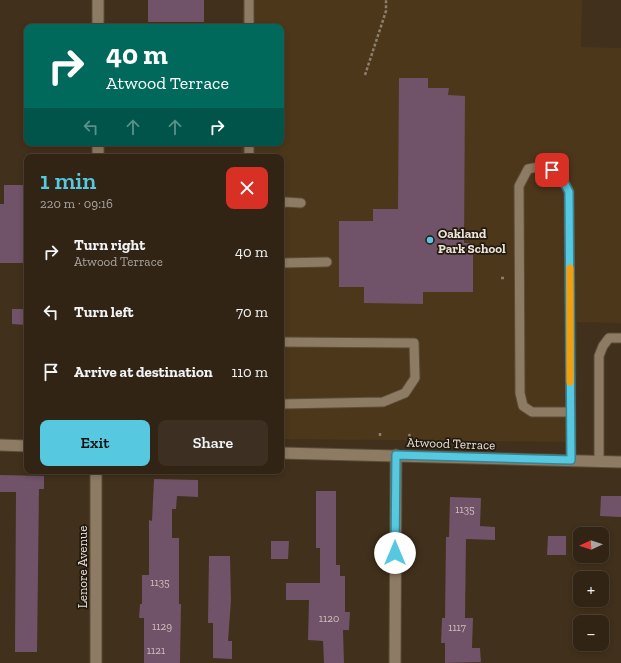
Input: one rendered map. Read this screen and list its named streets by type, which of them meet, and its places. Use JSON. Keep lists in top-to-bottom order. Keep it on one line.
{"streets":{"street":["Atwood Terrace","Lenore Avenue"]},"places":["Oakland Park School"],"house_numbers":["1135","1135","1120","1129","1117","1121"],"north":"left","page":{"turn":["40 m","Atwood Terrace"],"heading":["1 min","220 m · 09:16"],"list":[{"name":"Turn right","note":"Atwood Terrace","value":"40 m"},{"name":"Turn left","value":"70 m"},{"name":"Arrive at destination","value":"110 m"}],"buttons":["Exit","Share"],"map_buttons":["+","−"]}}
